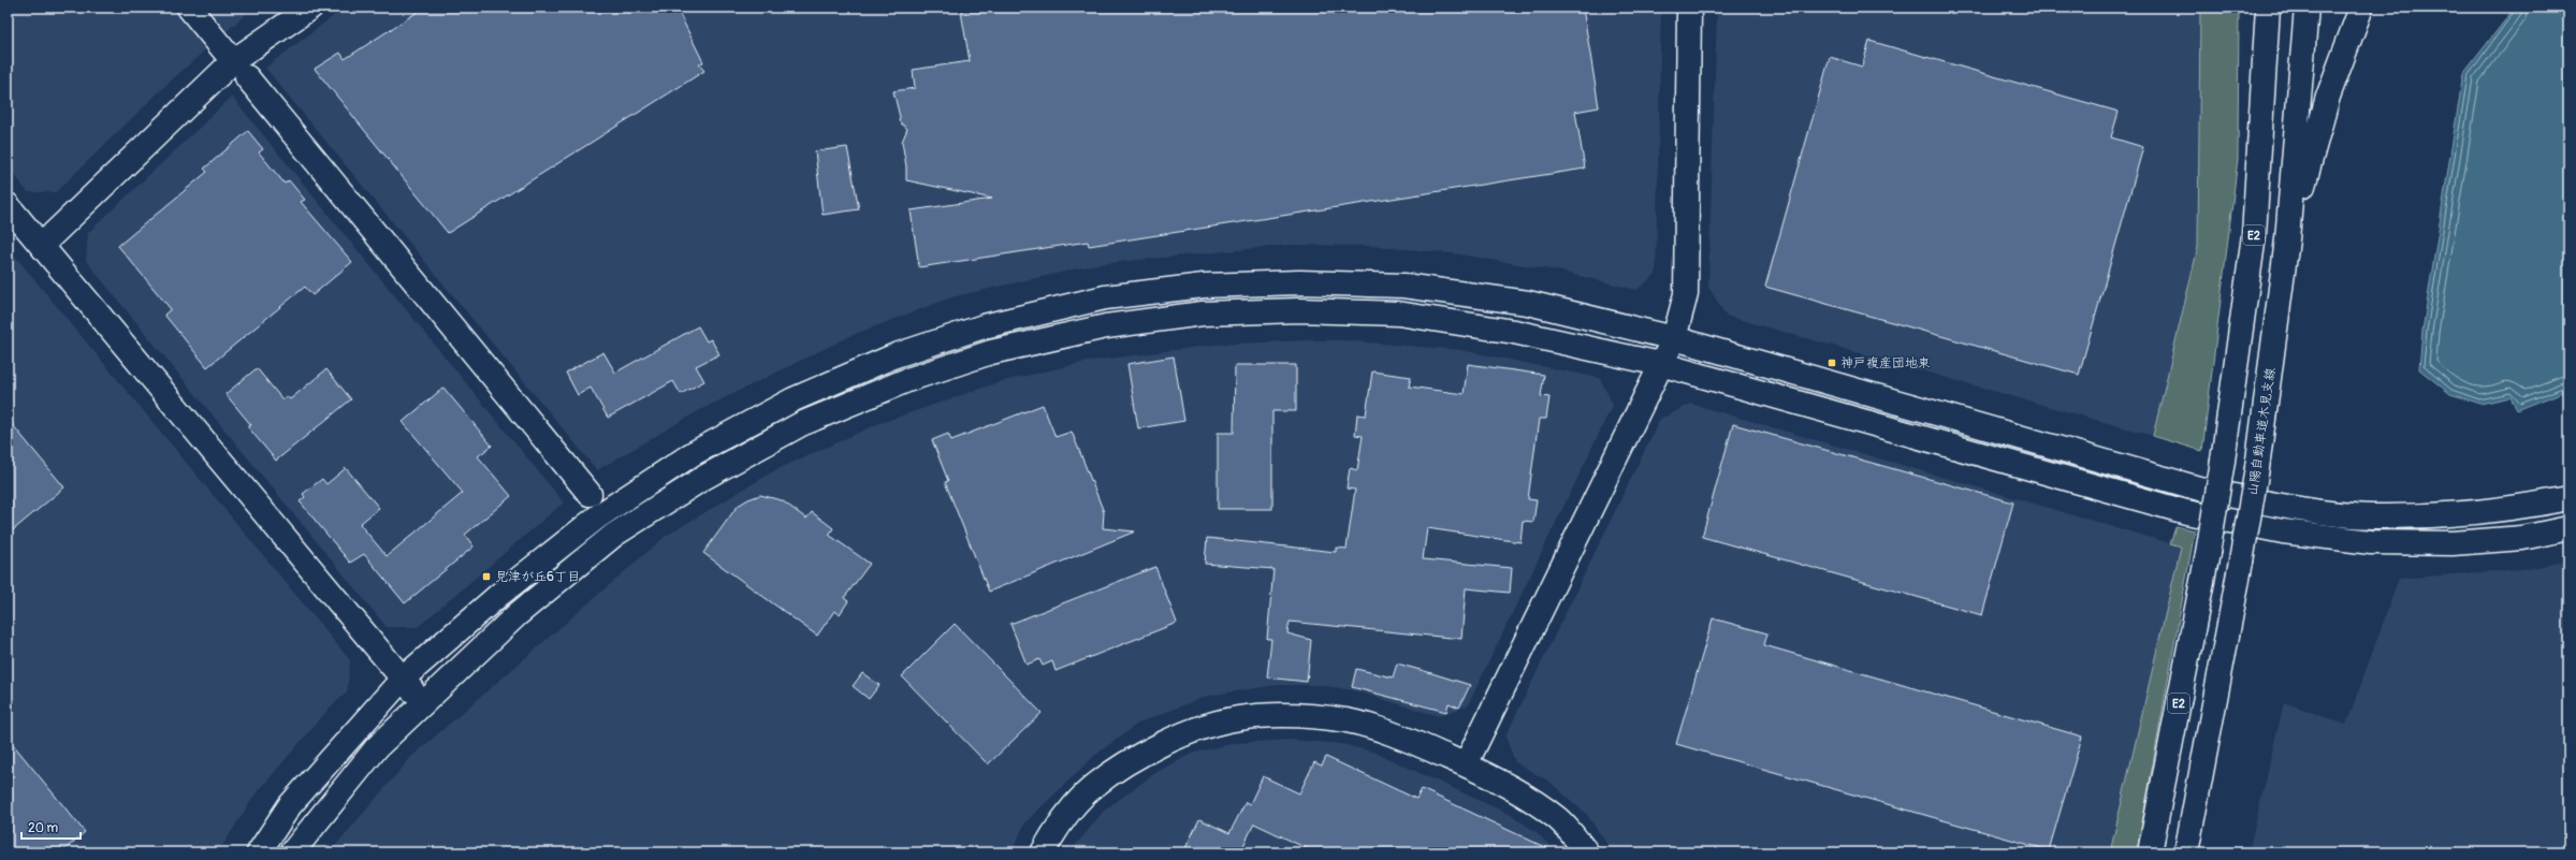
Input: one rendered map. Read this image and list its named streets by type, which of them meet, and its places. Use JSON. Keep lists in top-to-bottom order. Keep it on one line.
{"streets":{"main road":["E2","山陽自動車道木見支線"]},"places":{"transit":["神戸複産団地東","見津が丘6丁目"]},"scale_bar":"20 m"}
